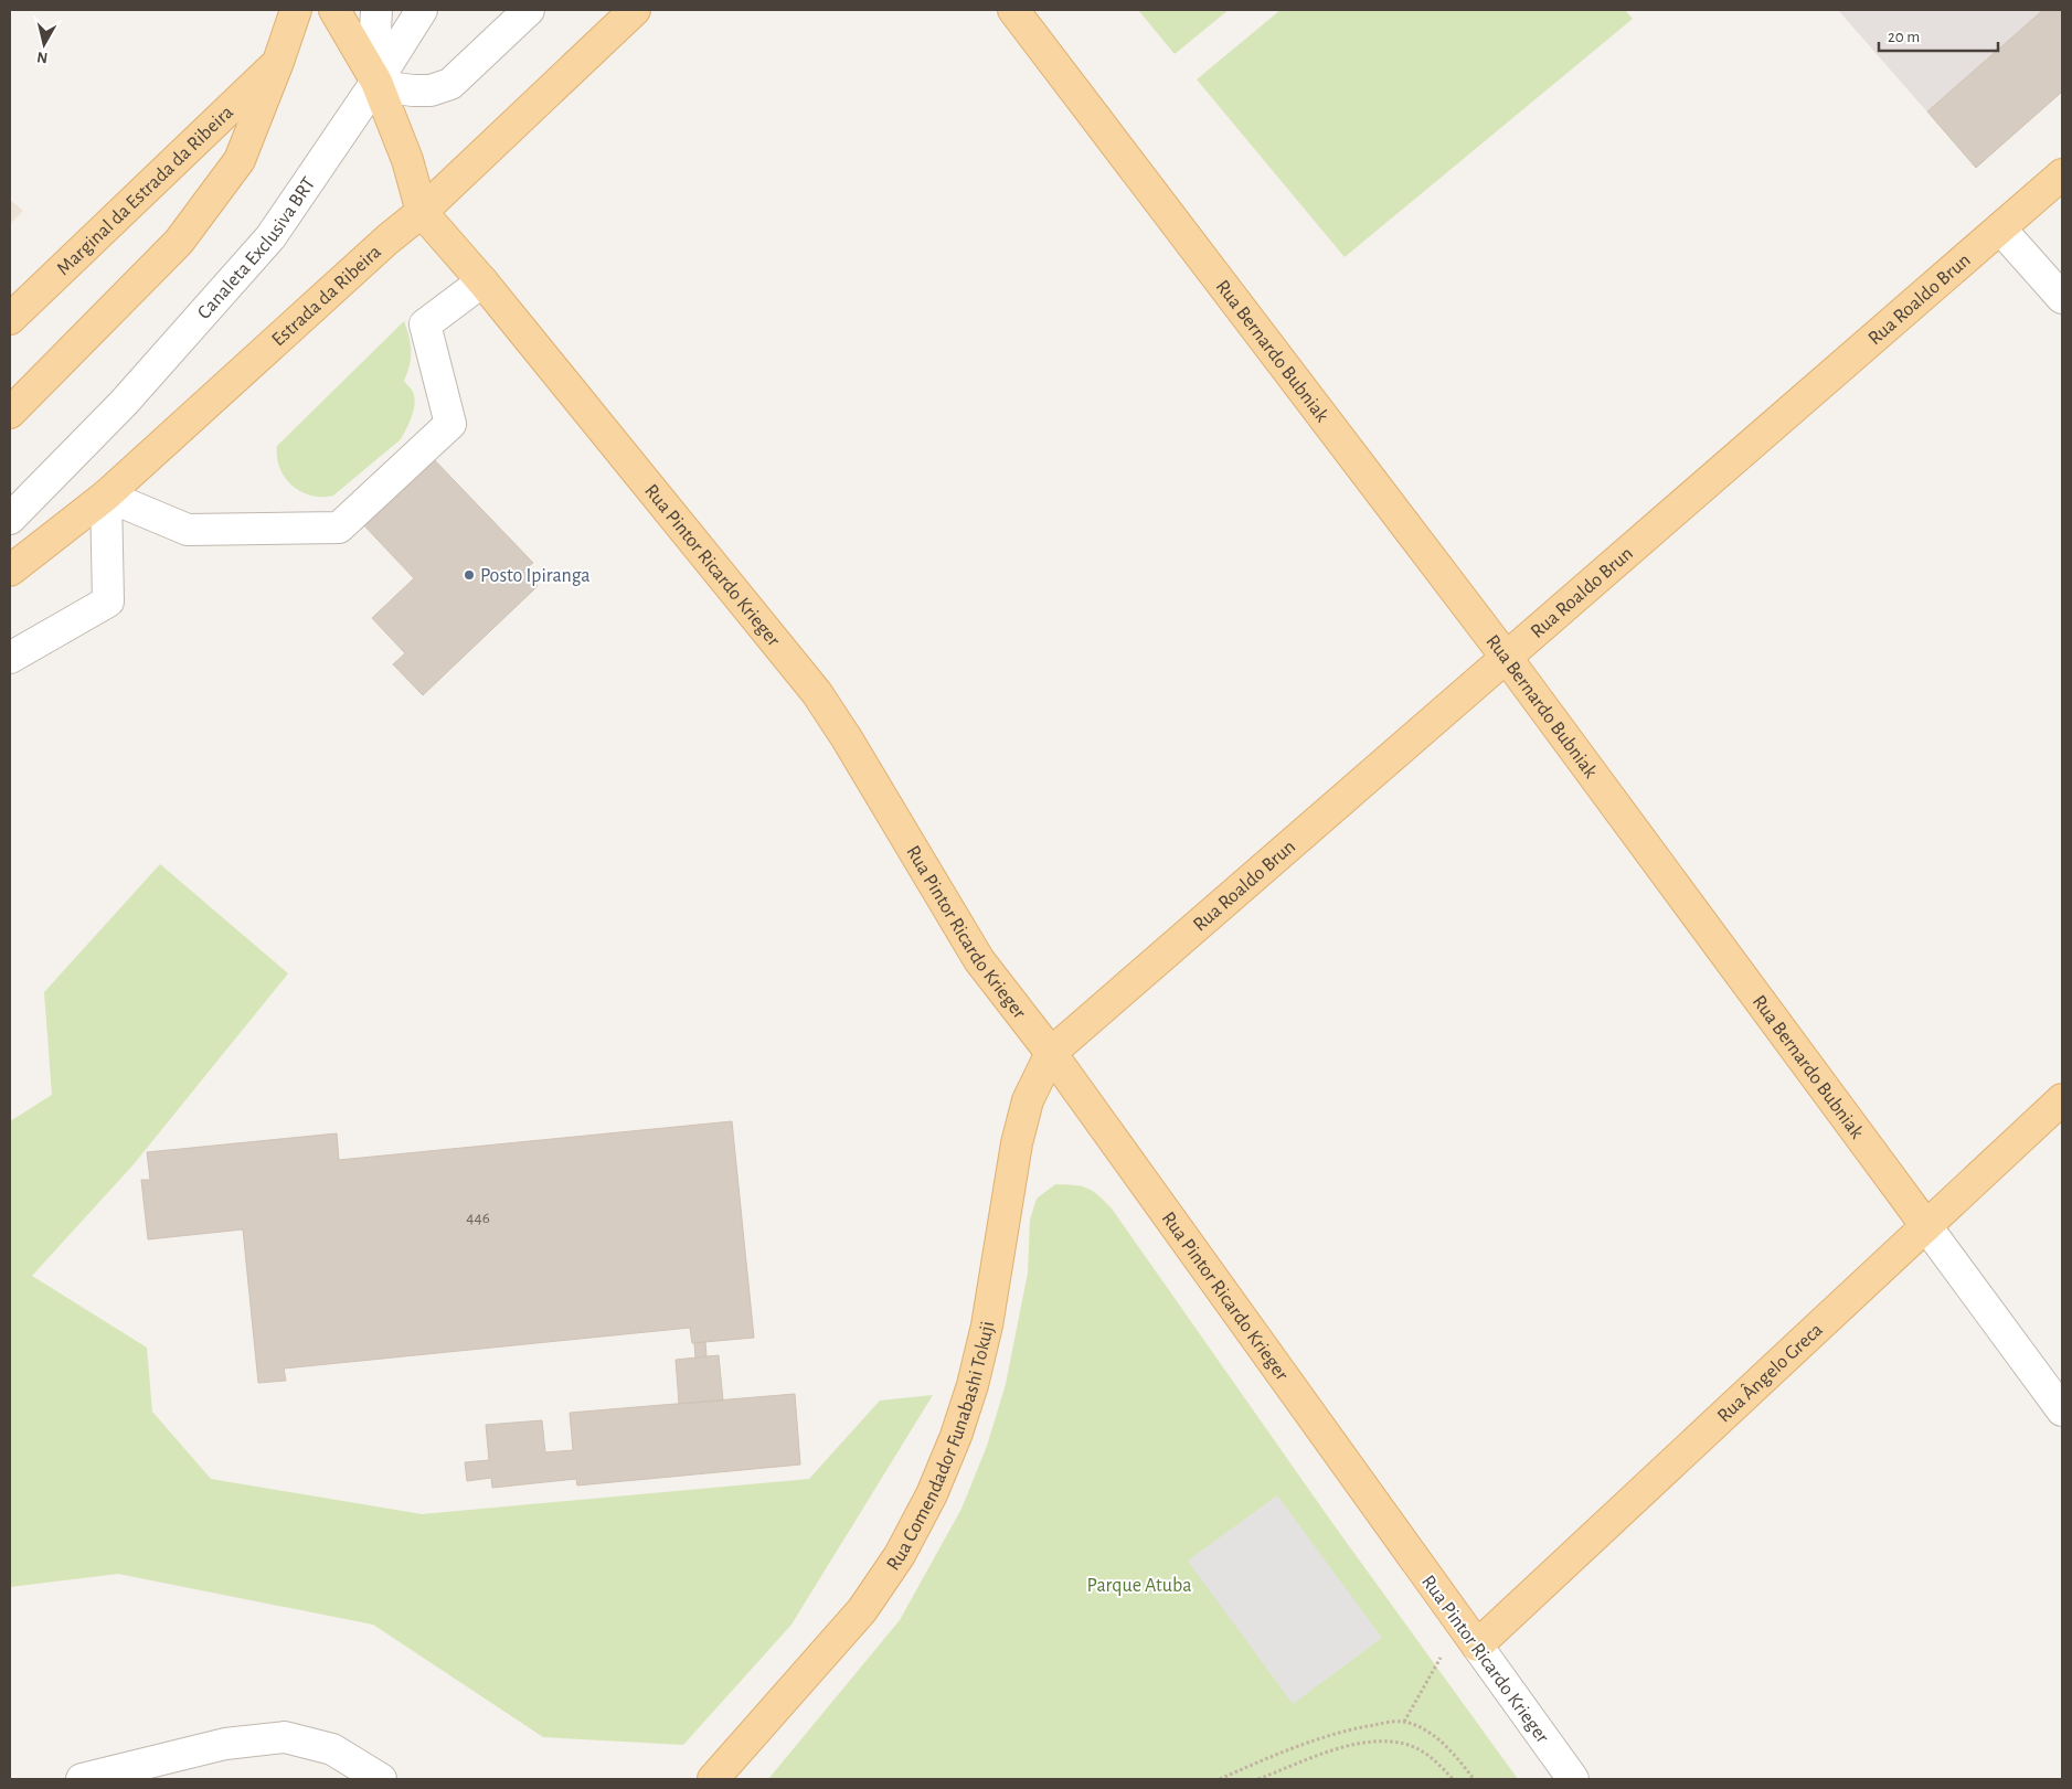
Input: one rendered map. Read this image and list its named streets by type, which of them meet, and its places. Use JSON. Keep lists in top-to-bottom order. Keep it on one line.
{"streets":{"main road":["Marginal da Estrada da Ribeira","Estrada da Ribeira","Rua Roaldo Brun","Rua Bernardo Bubniak","Rua Pintor Ricardo Krieger","Rua Ângelo Greca","Rua Comendador Funabashi Tokuji"],"street":["Canaleta Exclusiva BRT"]},"crossings":[["Canaleta Exclusiva BRT","Rua Pintor Ricardo Krieger"],["Estrada da Ribeira","Rua Pintor Ricardo Krieger"],["Rua Roaldo Brun","Rua Bernardo Bubniak"],["Rua Roaldo Brun","Rua Pintor Ricardo Krieger"],["Rua Roaldo Brun","Rua Comendador Funabashi Tokuji"],["Rua Bernardo Bubniak","Rua Ângelo Greca"],["Rua Pintor Ricardo Krieger","Rua Ângelo Greca"],["Rua Pintor Ricardo Krieger","Rua Comendador Funabashi Tokuji"]],"parks":["Parque Atuba"],"places":["Posto Ipiranga"],"house_numbers":["446"],"scale_bar":"20 m","north":"bottom"}
